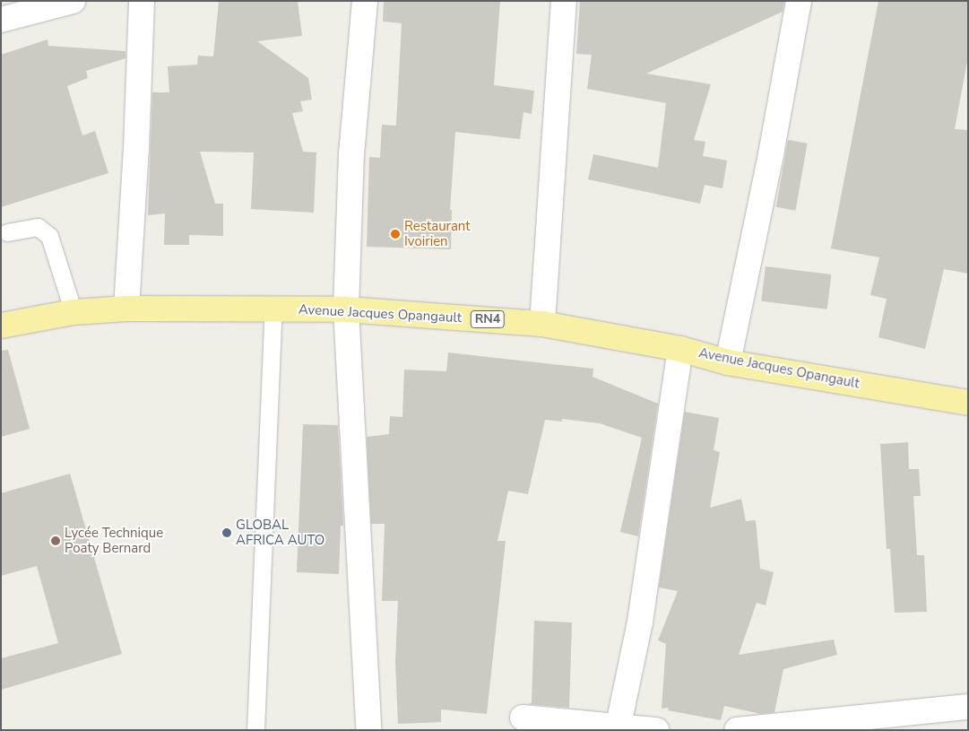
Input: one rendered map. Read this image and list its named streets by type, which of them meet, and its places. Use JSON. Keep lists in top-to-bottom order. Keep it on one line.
{"streets":{"highway":["Avenue Jacques Opangault","RN4"]},"places":["Restaurant Ivoirien","GLOBAL AFRICA AUTO","Lycée Technique Poaty Bernard"]}
